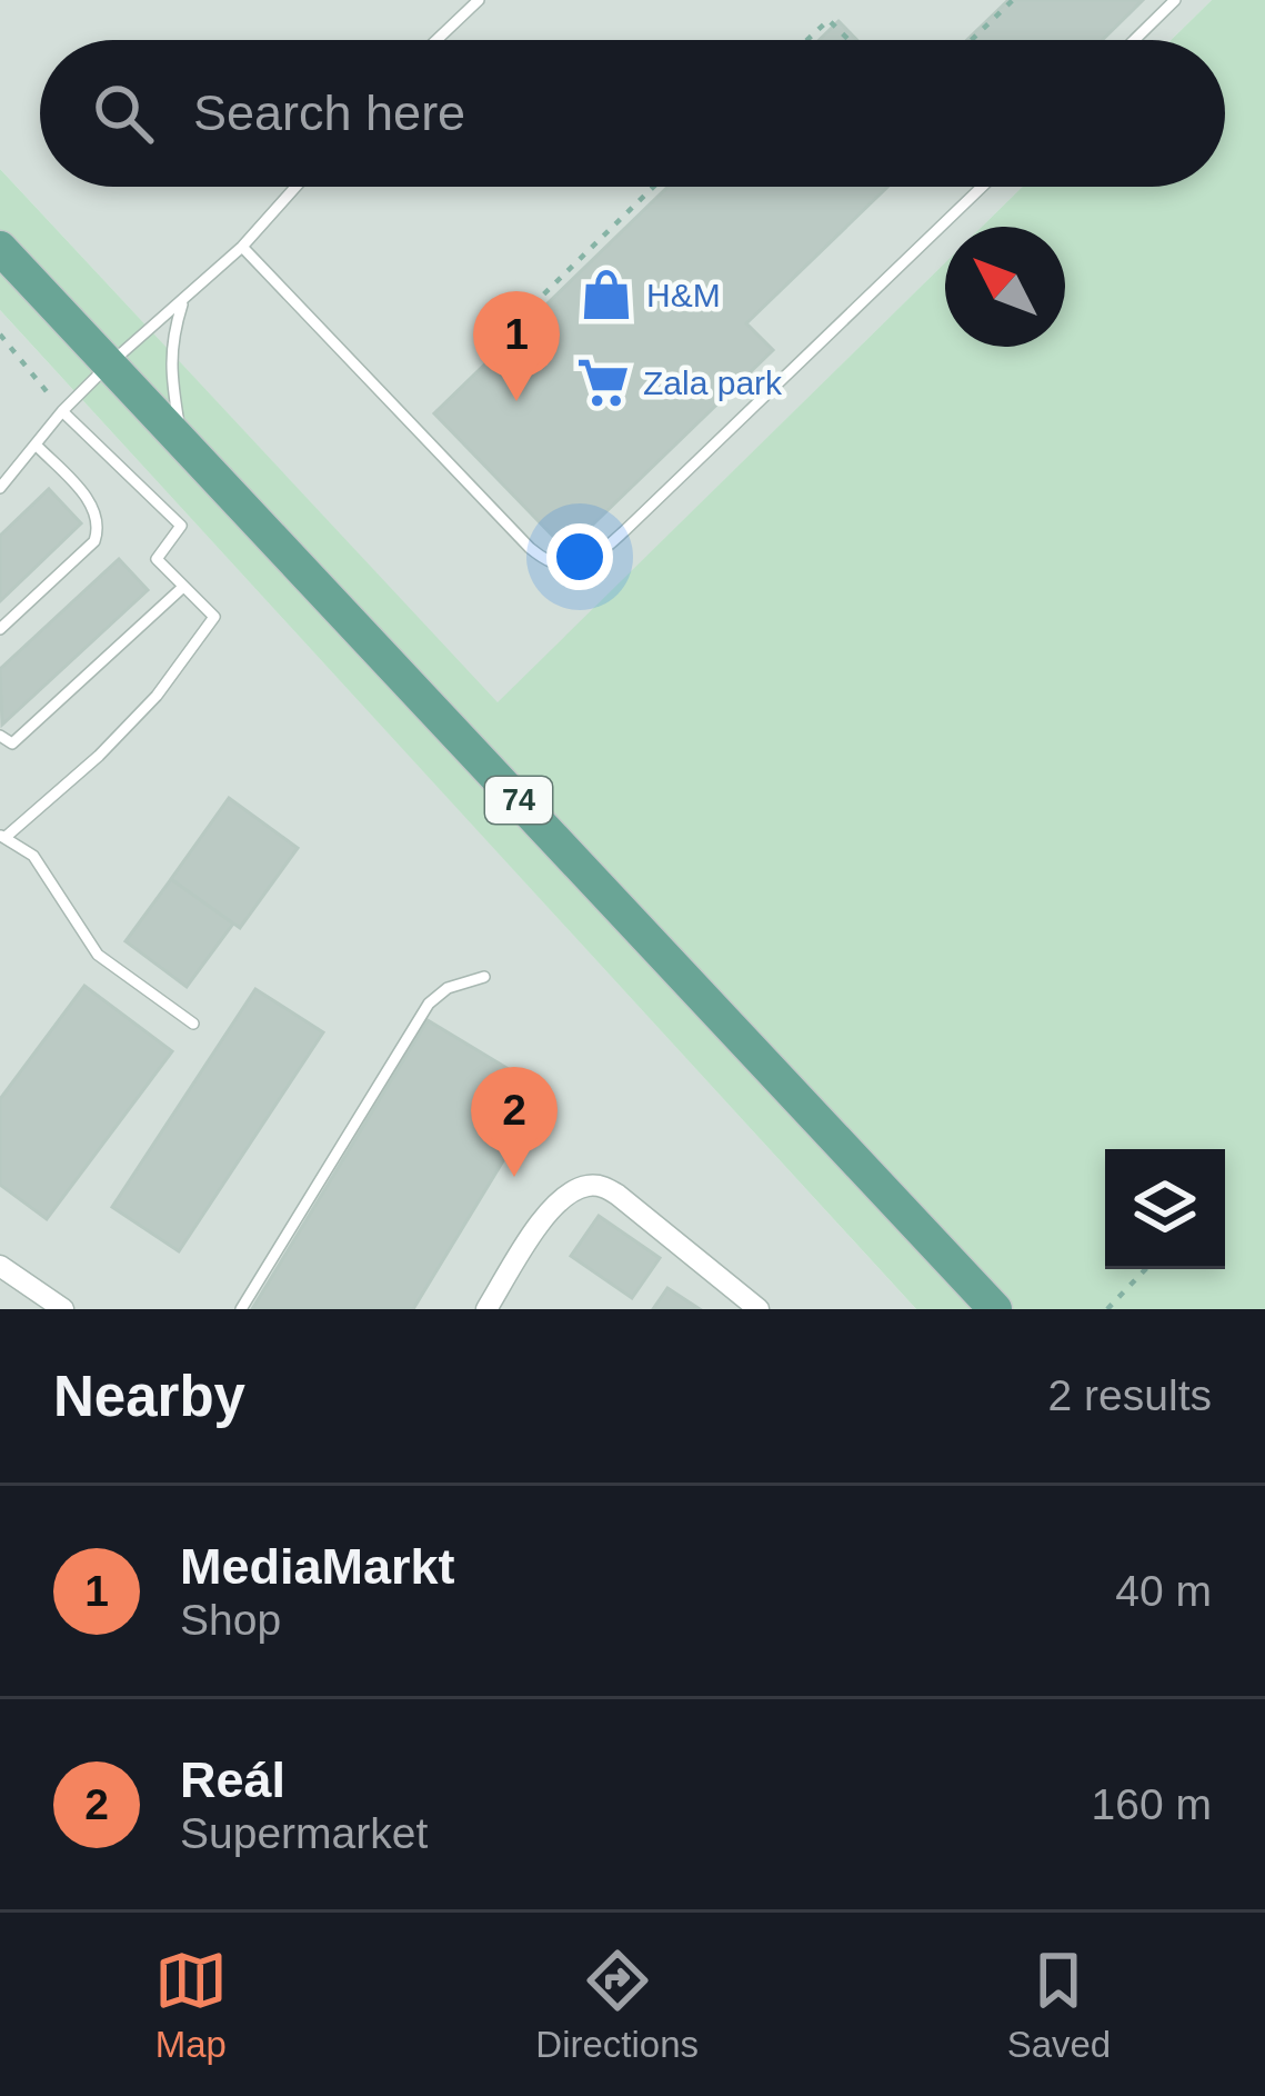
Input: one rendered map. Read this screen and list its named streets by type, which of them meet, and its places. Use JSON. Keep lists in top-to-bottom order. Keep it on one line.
{"streets":{"main road":["74"]},"places":{"shop":["H&M"],"supermarket":["Zala park"]},"north":"top left","page":{"search":"Search here","pins":["1","2"],"heading":["Nearby","2 results"],"list":[{"mark":"1","name":"MediaMarkt","note":"Shop","value":"40 m"},{"mark":"2","name":"Reál","note":"Supermarket","value":"160 m"}],"nav":["Map","Directions","Saved"]}}
